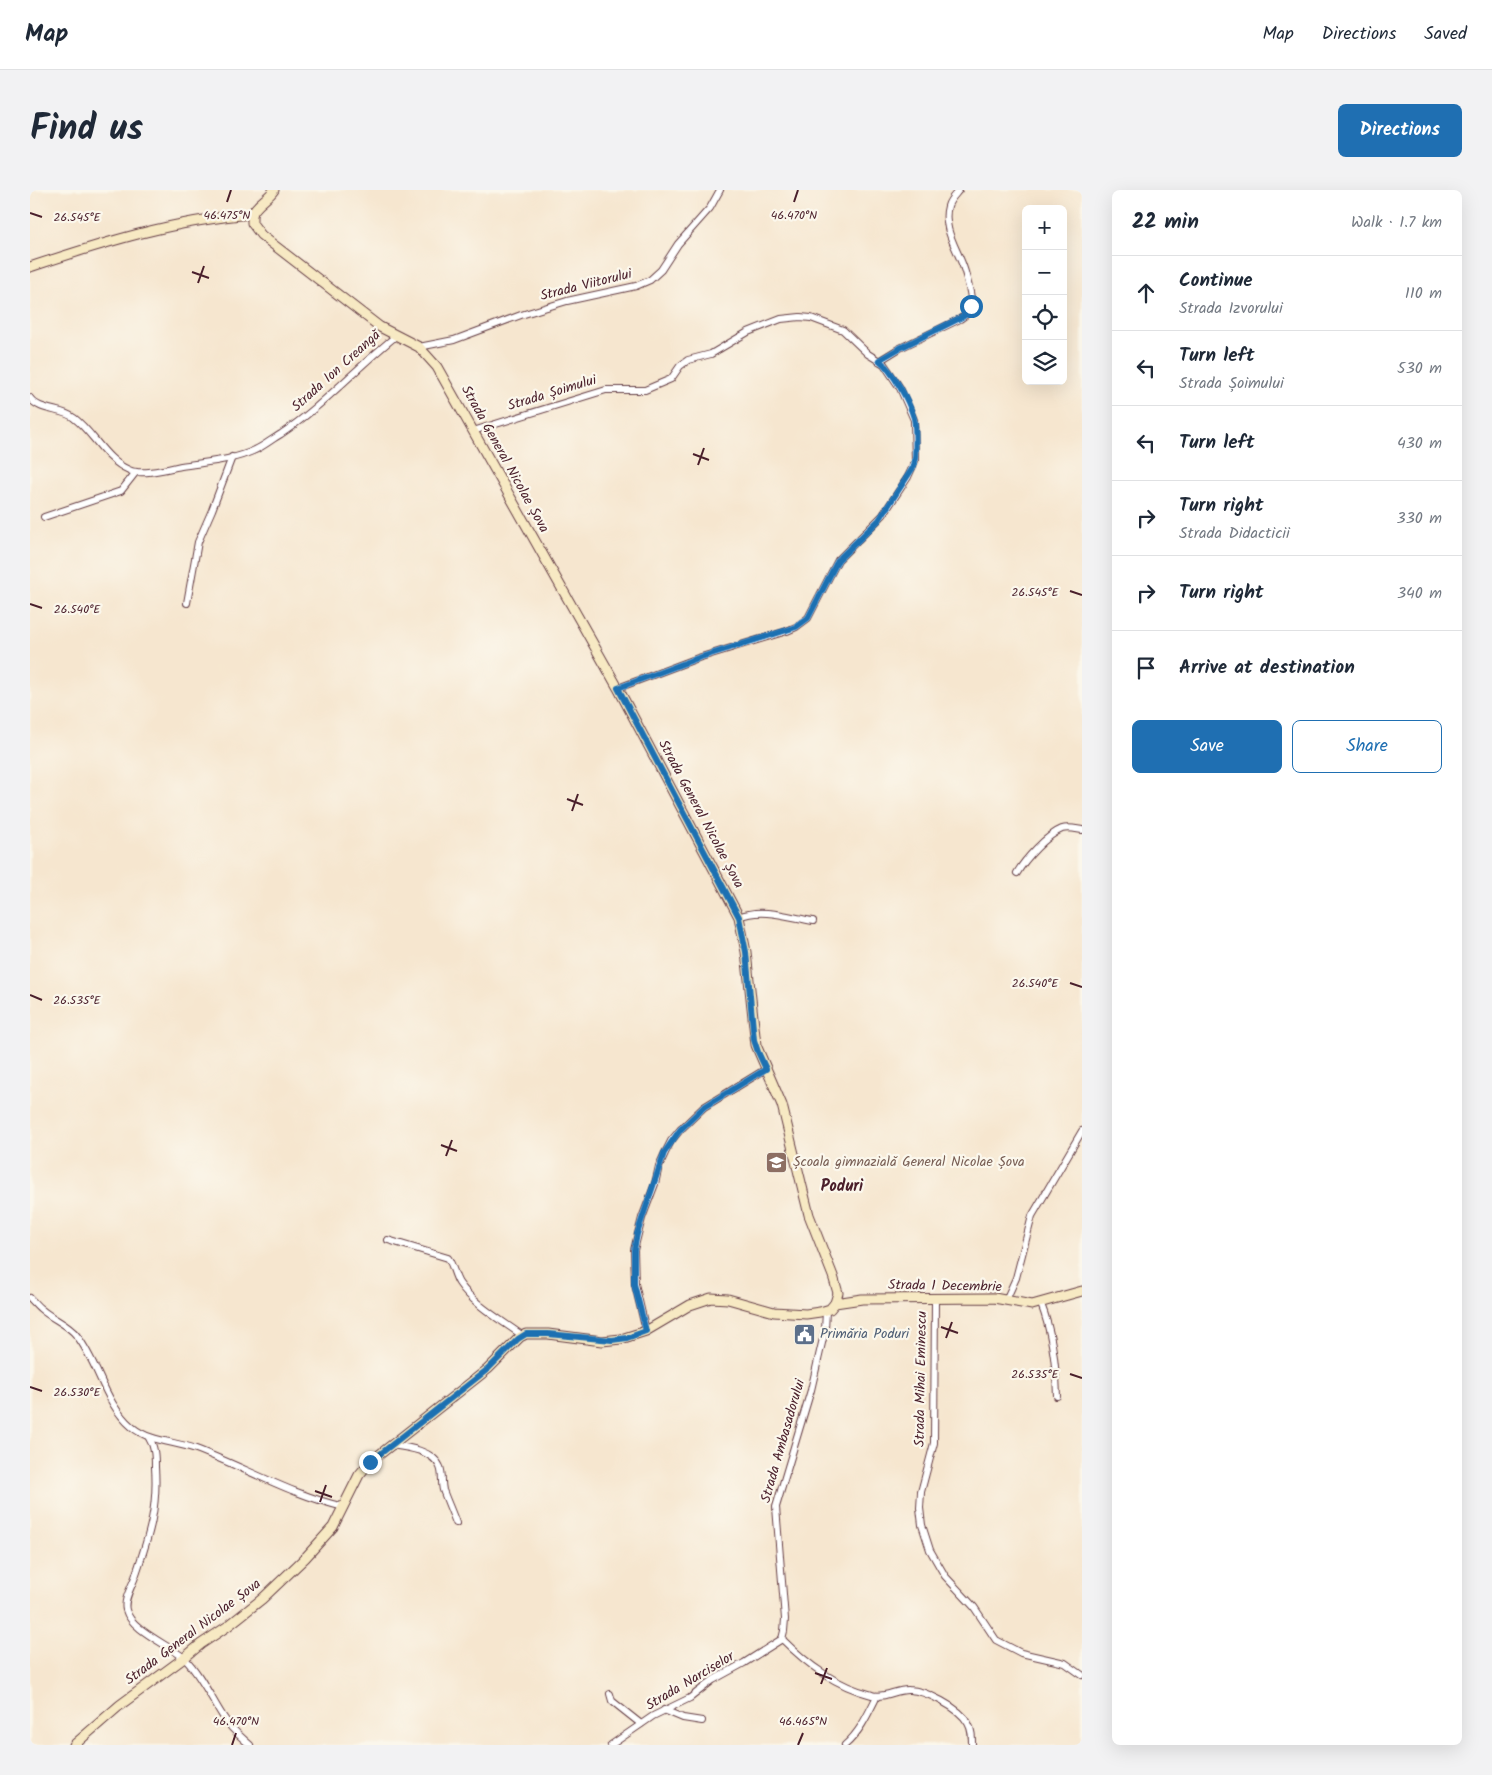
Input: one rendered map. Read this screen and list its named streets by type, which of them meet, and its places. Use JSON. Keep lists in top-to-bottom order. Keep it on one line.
{"streets":{"main road":["Strada General Nicolae Șova","Strada 1 Decembrie"],"street":["Strada Viitorului","Strada Ion Creangă","Strada Șoimului","Strada Mihai Eminescu","Strada Ambasadorului","Strada Narciselor"]},"crossings":[["Strada Viitorului","Strada General Nicolae Șova"],["Strada Ion Creangă","Strada General Nicolae Șova"],["Strada Șoimului","Strada General Nicolae Șova"],["Strada General Nicolae Șova","Strada 1 Decembrie"],["Strada 1 Decembrie","Strada Mihai Eminescu"],["Strada Ambasadorului","Strada Narciselor"]],"districts":["Poduri"],"places":{"school or university":["Școala gimnazială General Nicolae Șova"],"public building":["Primăria Poduri"]},"page":{"header":"Map","nav":["Map","Directions","Saved"],"title":"Find us","buttons":["Directions",["Save","Share"]],"heading":["22 min","Walk · 1.7 km"],"map_buttons":["+","−"],"list":[["Continue","Strada Izvorului","110 m"],["Turn left","Strada Șoimului","530 m"],["Turn left","430 m"],["Turn right","Strada Didacticii","330 m"],["Turn right","340 m"],"Arrive at destination"]},"coordinates":["46.475°N","46.470°N","26.545°E","26.540°E","26.535°E","26.530°E","46.465°N"]}
